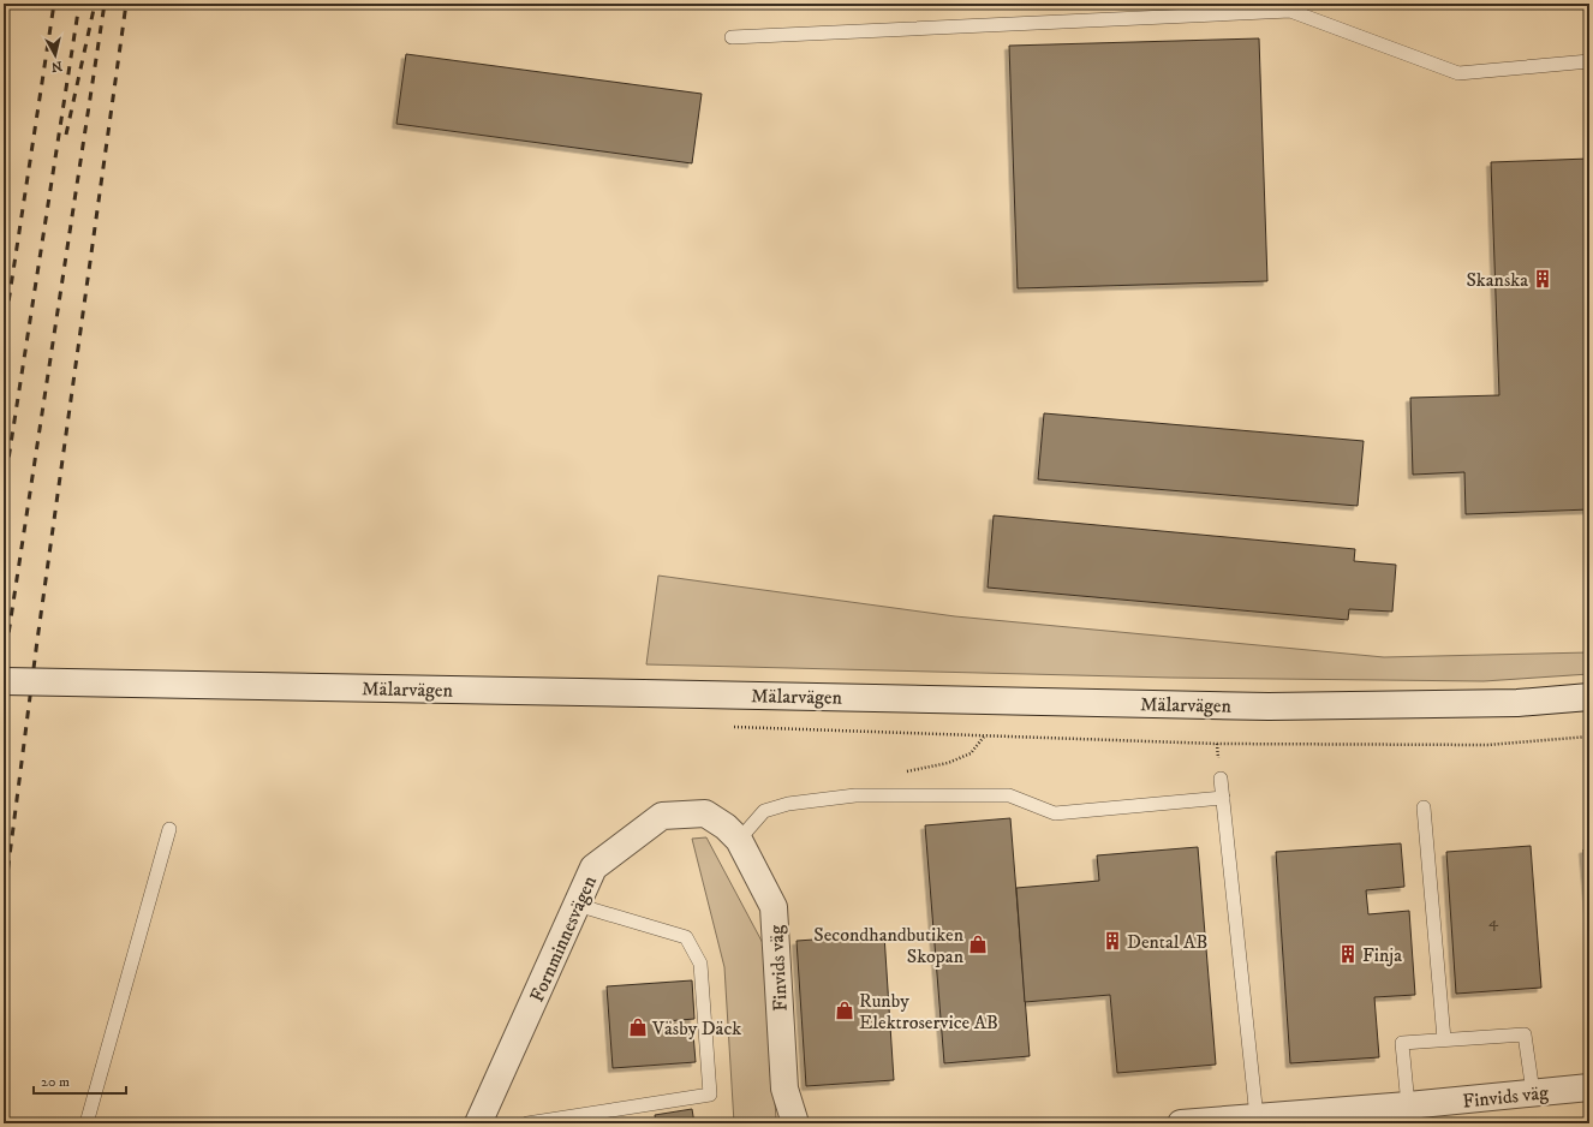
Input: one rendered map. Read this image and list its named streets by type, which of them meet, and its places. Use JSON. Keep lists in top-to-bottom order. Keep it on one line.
{"streets":{"main road":["Mälarvägen","Fornminnesvägen","Finvids väg"]},"crossings":[["Fornminnesvägen","Finvids väg"]],"places":{"building":["Skanska","Dental AB","Finja"],"shop":["Secondhandbutiken Skopan","Runby Elektroservice AB","Väsby Däck"]},"house_numbers":["4"],"scale_bar":"20 m","north":"bottom"}
